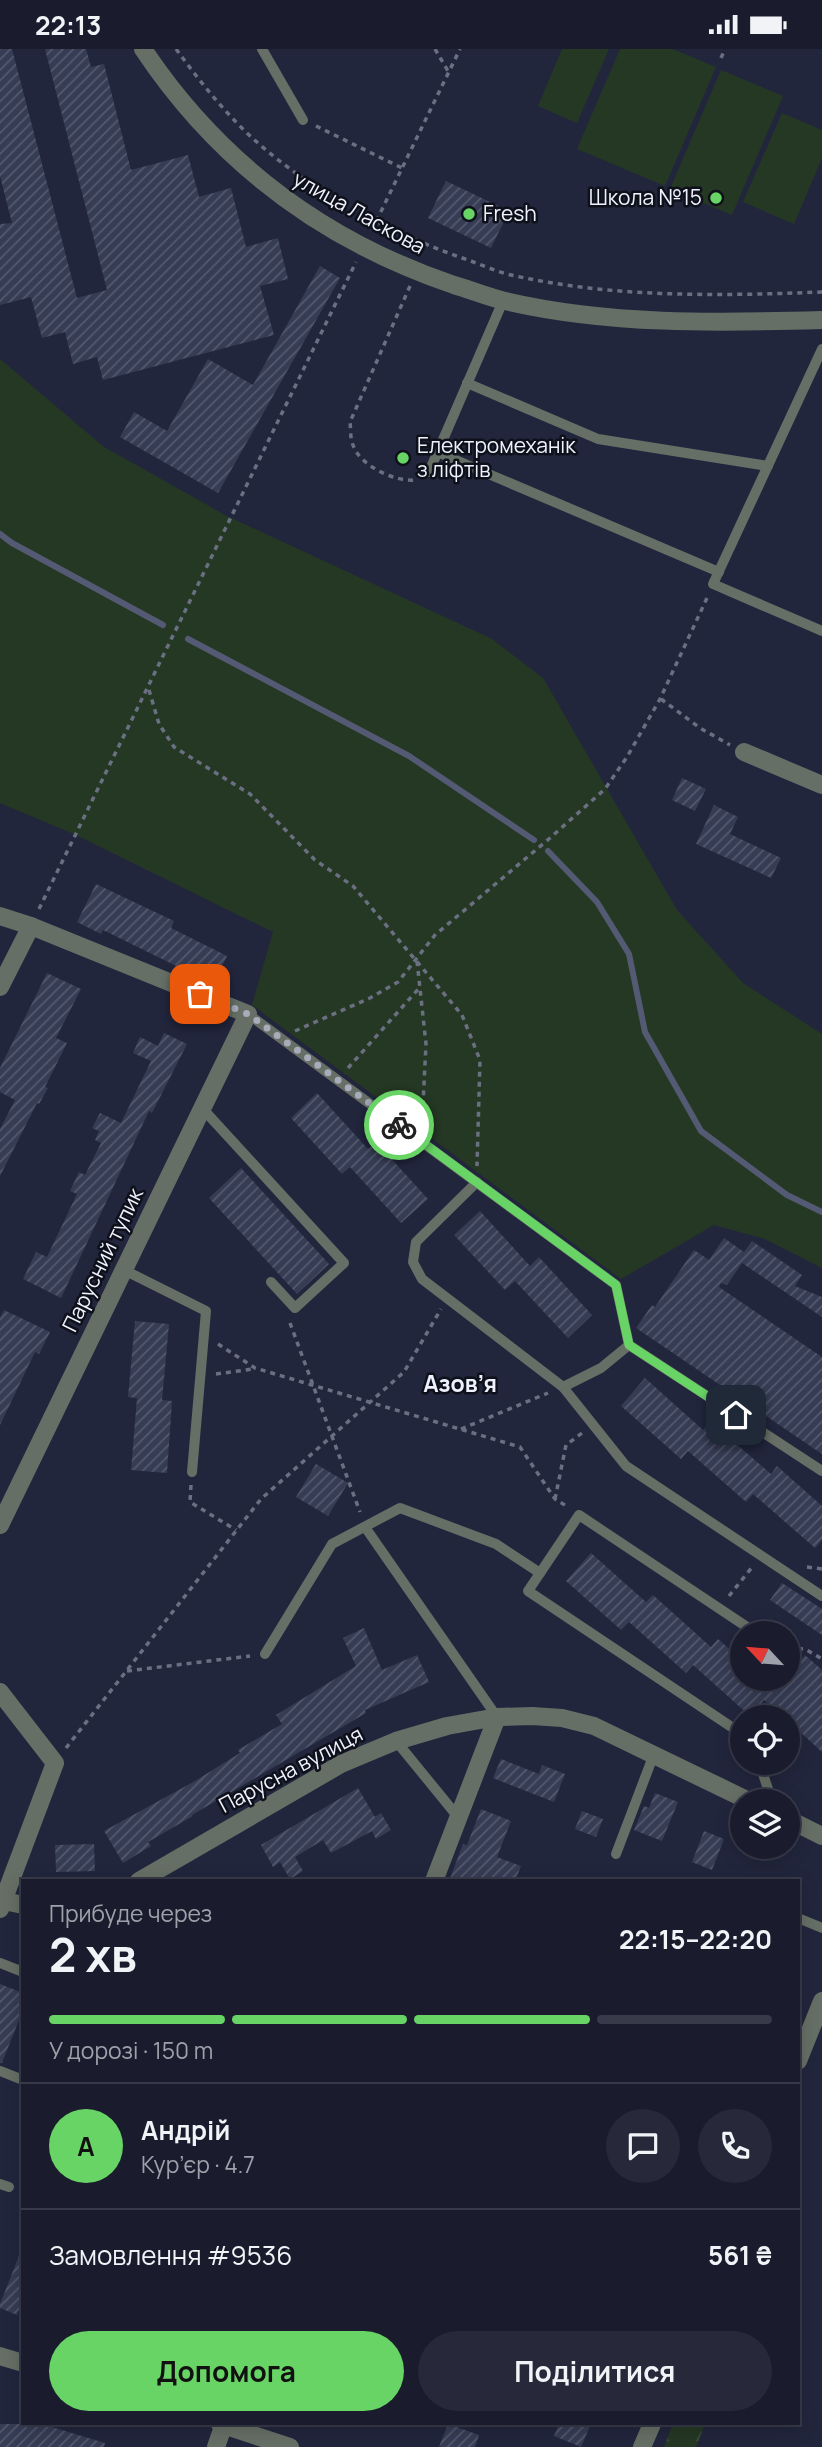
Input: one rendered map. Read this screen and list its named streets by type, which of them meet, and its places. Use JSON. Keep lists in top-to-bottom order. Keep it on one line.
{"streets":{"street":["улица Ласкова","Парусний тупик","Парусна вулиця"]},"districts":["Азов’я"],"places":["Школа №15","Fresh","Електромеханік з ліфтів"],"north":"top left","page":{"status":"22:13","heading":["2 хв","Прибуде через","22:15–22:20"],"panel":["Андрій","Кур’єр · 4.7","Замовлення #9536","561 ₴"],"bar":"У дорозі · 150 m","round":"А","buttons":["Допомога","Поділитися"]}}
